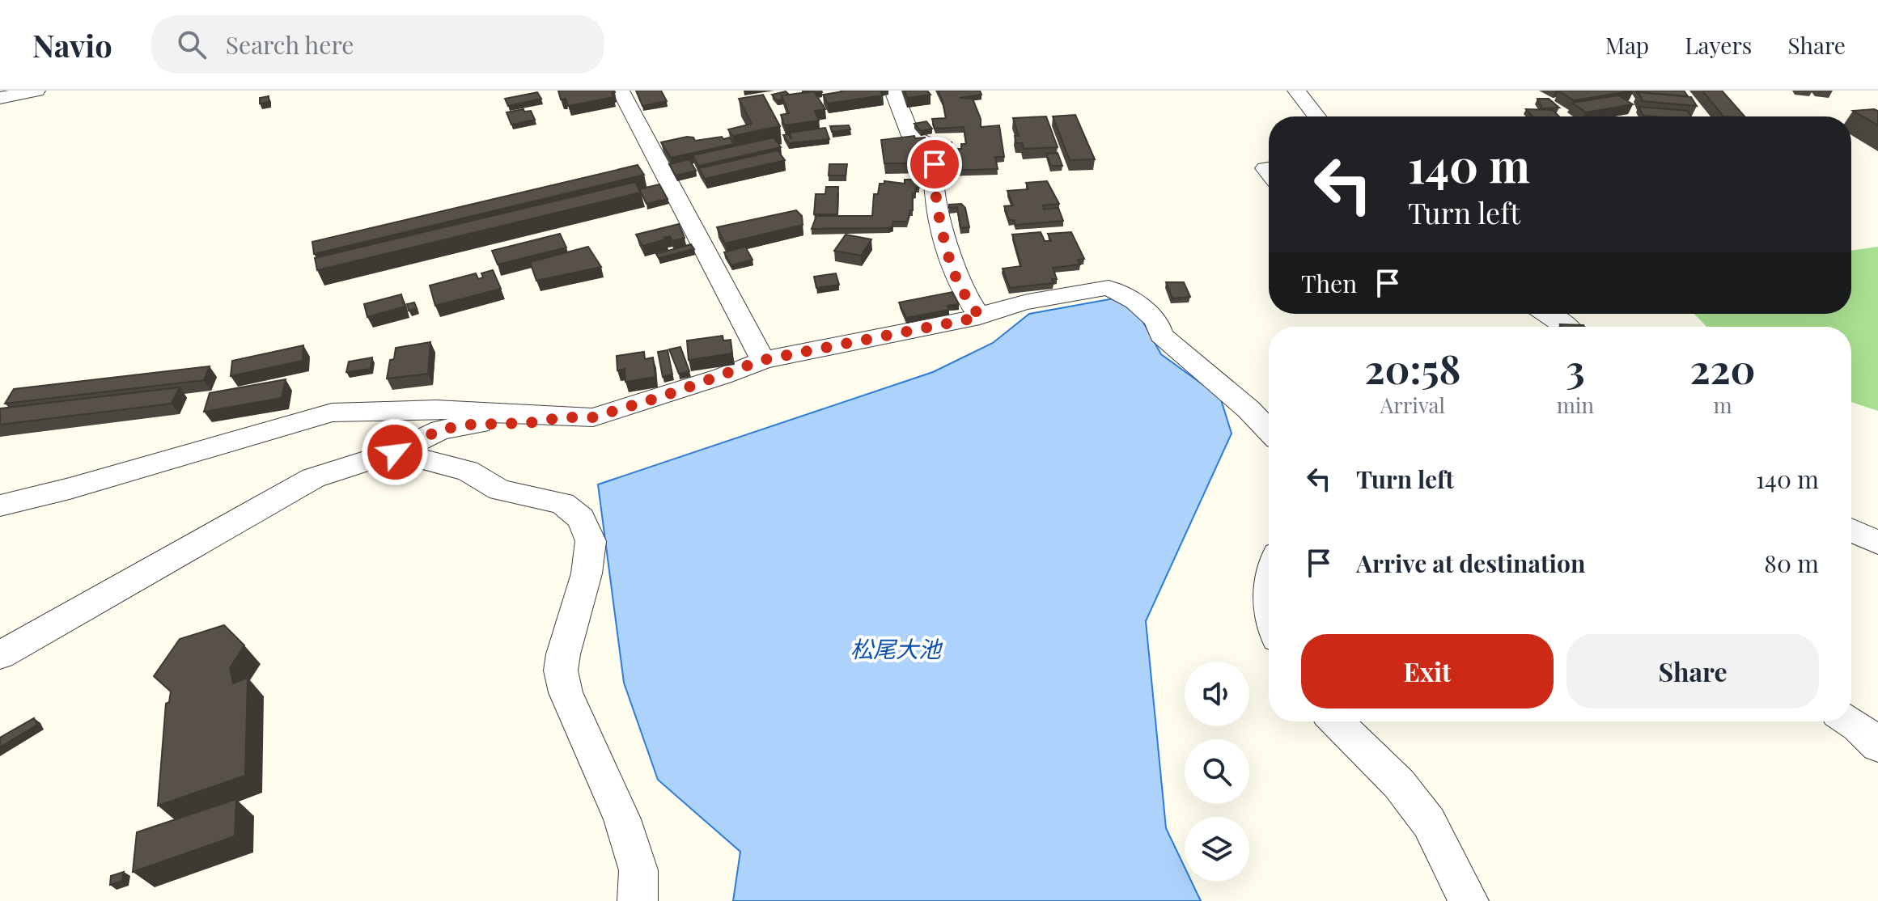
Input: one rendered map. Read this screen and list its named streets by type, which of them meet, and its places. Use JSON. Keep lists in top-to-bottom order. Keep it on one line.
{"water":["松尾大池"],"page":{"header":"Navio","search":"Search here","nav":["Map","Layers","Share"],"turn":["140 m","Turn left"],"then":"Then","eta":["20:58","Arrival","3","min","220","m"],"list":[{"name":"Turn left","value":"140 m"},{"name":"Arrive at destination","value":"80 m"}],"buttons":["Exit","Share"]}}
